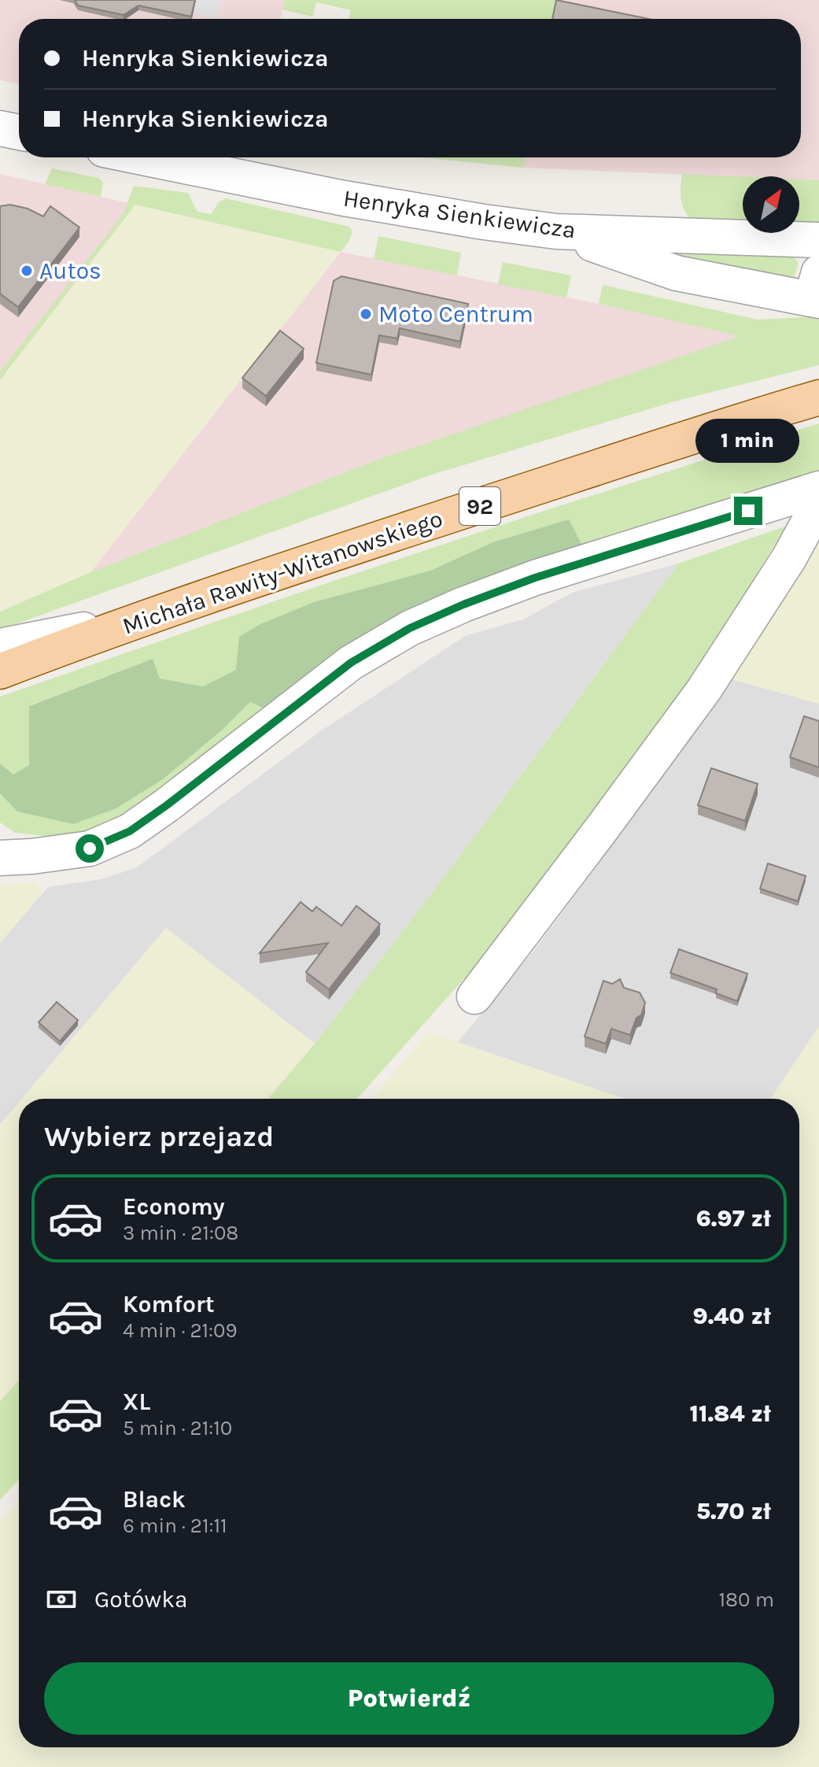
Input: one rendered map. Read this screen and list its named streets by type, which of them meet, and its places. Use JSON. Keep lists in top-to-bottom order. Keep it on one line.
{"streets":{"main road":["92","Michała Rawity-Witanowskiego"],"street":["Henryka Sienkiewicza"]},"places":["Autos","Moto Centrum"],"north":"top right","page":{"banner":["Henryka Sienkiewicza","Henryka Sienkiewicza"],"bubble":"1 min","heading":"Wybierz przejazd","list":[{"name":"Economy","note":"3 min · 21:08","value":"6.97 zł"},{"name":"Komfort","note":"4 min · 21:09","value":"9.40 zł"},{"name":"XL","note":"5 min · 21:10","value":"11.84 zł"},{"name":"Black","note":"6 min · 21:11","value":"5.70 zł"}],"pay":["Gotówka","180 m"],"buttons":"Potwierdź"}}
